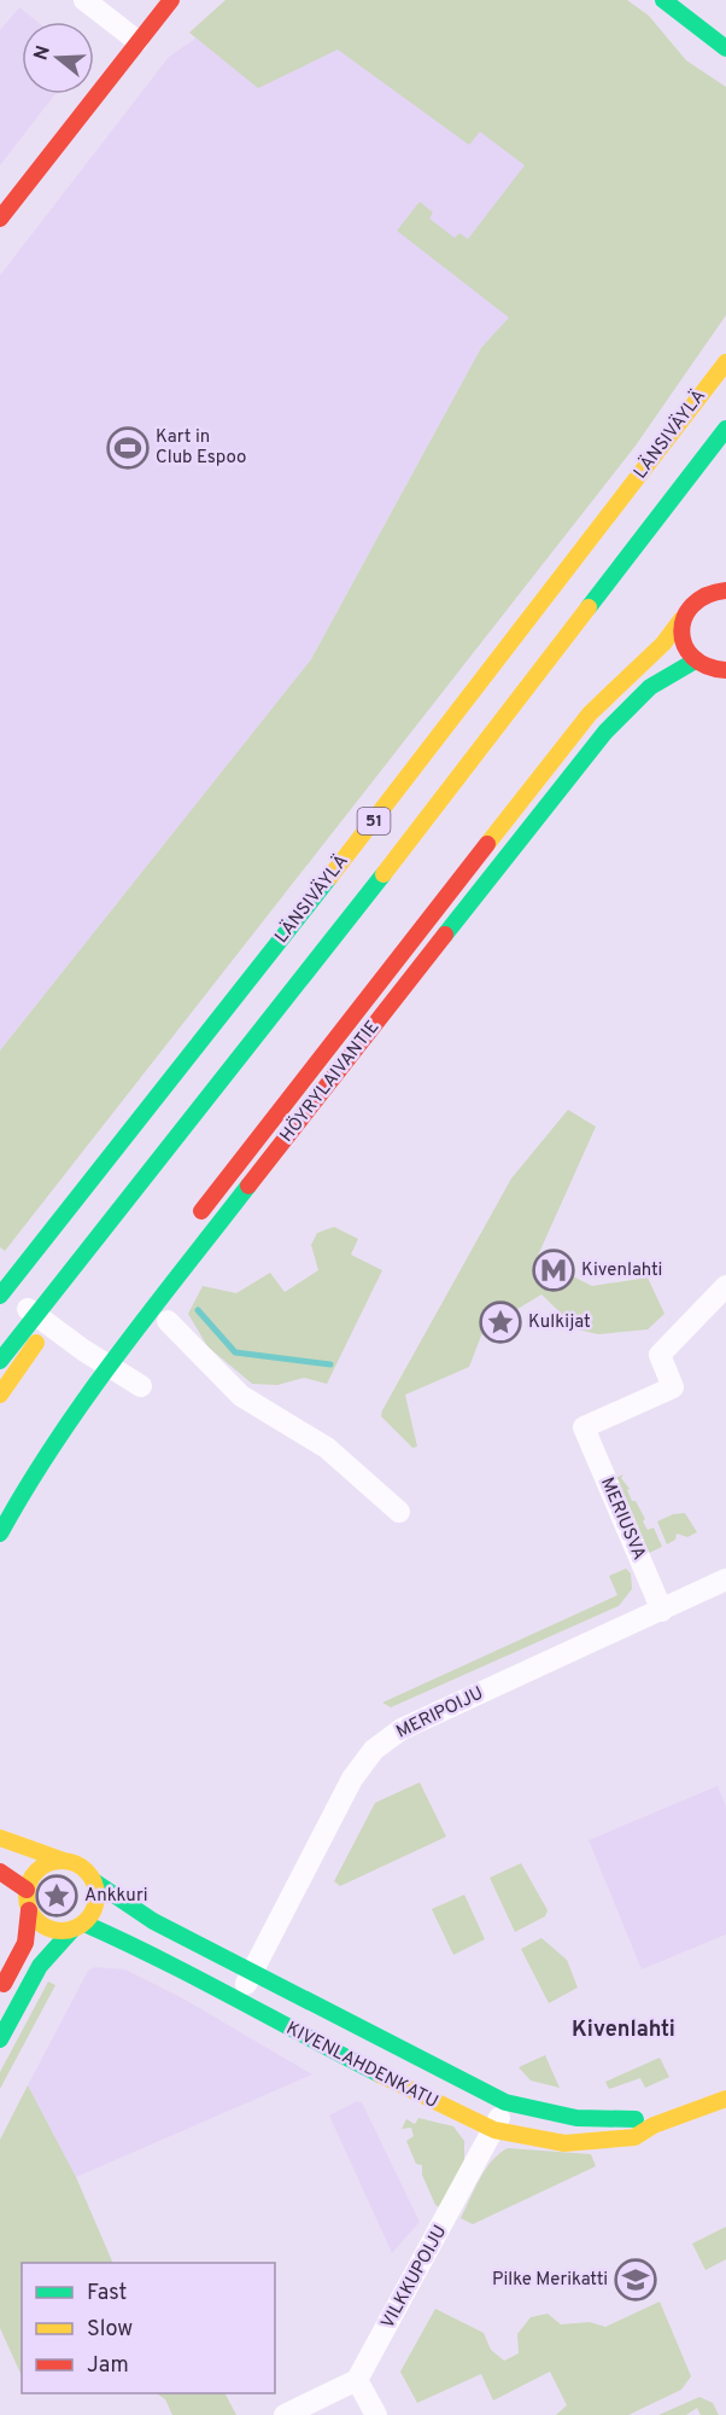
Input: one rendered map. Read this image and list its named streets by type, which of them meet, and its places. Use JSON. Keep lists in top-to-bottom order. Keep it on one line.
{"streets":{"main road":["LÄNSIVÄYLÄ","51","HÖYRYLAIVANTIE","KIVENLAHDENKATU"],"street":["MERIUSVA","MERIPOIJU","VILKKUPOIJU"]},"crossings":[["MERIUSVA","MERIPOIJU"],["MERIPOIJU","KIVENLAHDENKATU"],["KIVENLAHDENKATU","VILKKUPOIJU"]],"districts":["Kivenlahti"],"places":{"sports":["Kart in Club Espoo"],"metro station":["Kivenlahti"],"place":["Kulkijat","Ankkuri"],"school or university":["Pilke Merikatti"]},"legend":["Fast","Slow","Jam"],"north":"left"}
